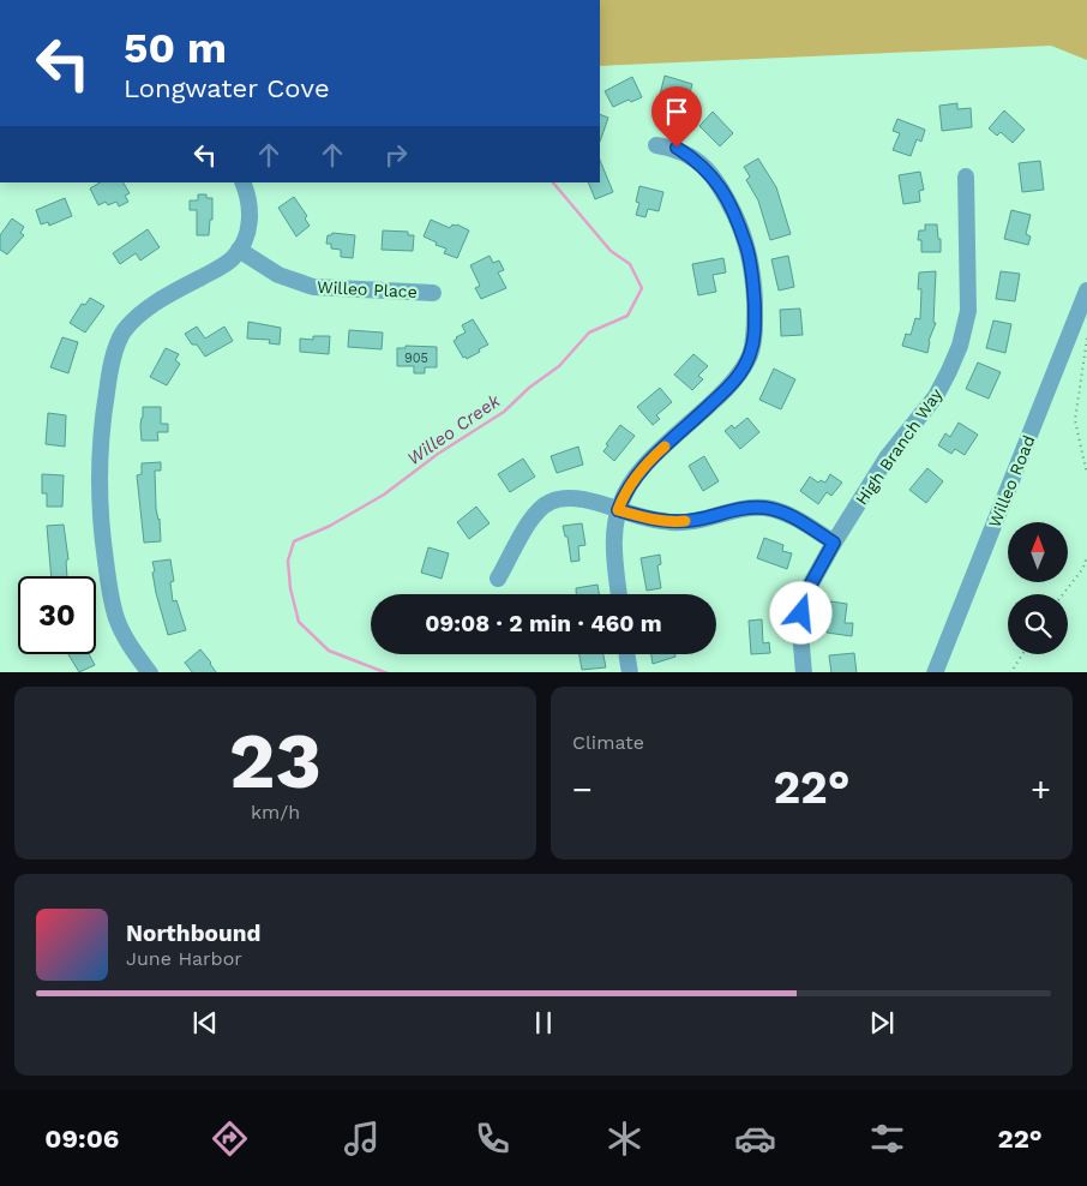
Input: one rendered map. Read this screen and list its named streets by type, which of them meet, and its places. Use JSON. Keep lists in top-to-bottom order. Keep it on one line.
{"streets":{"street":["Willeo Place","High Branch Way","Willeo Road"]},"water":["Willeo Creek"],"house_numbers":["905"],"north":"top","page":{"turn":["50 m","Longwater Cove"],"limit":"30","trip":"09:08 · 2 min · 460 m","tile":[["23","km/h"],"Climate"],"heat":["−","22°","+"],"song":["Northbound","June Harbor"],"tabs":["09:06","22°"]}}
